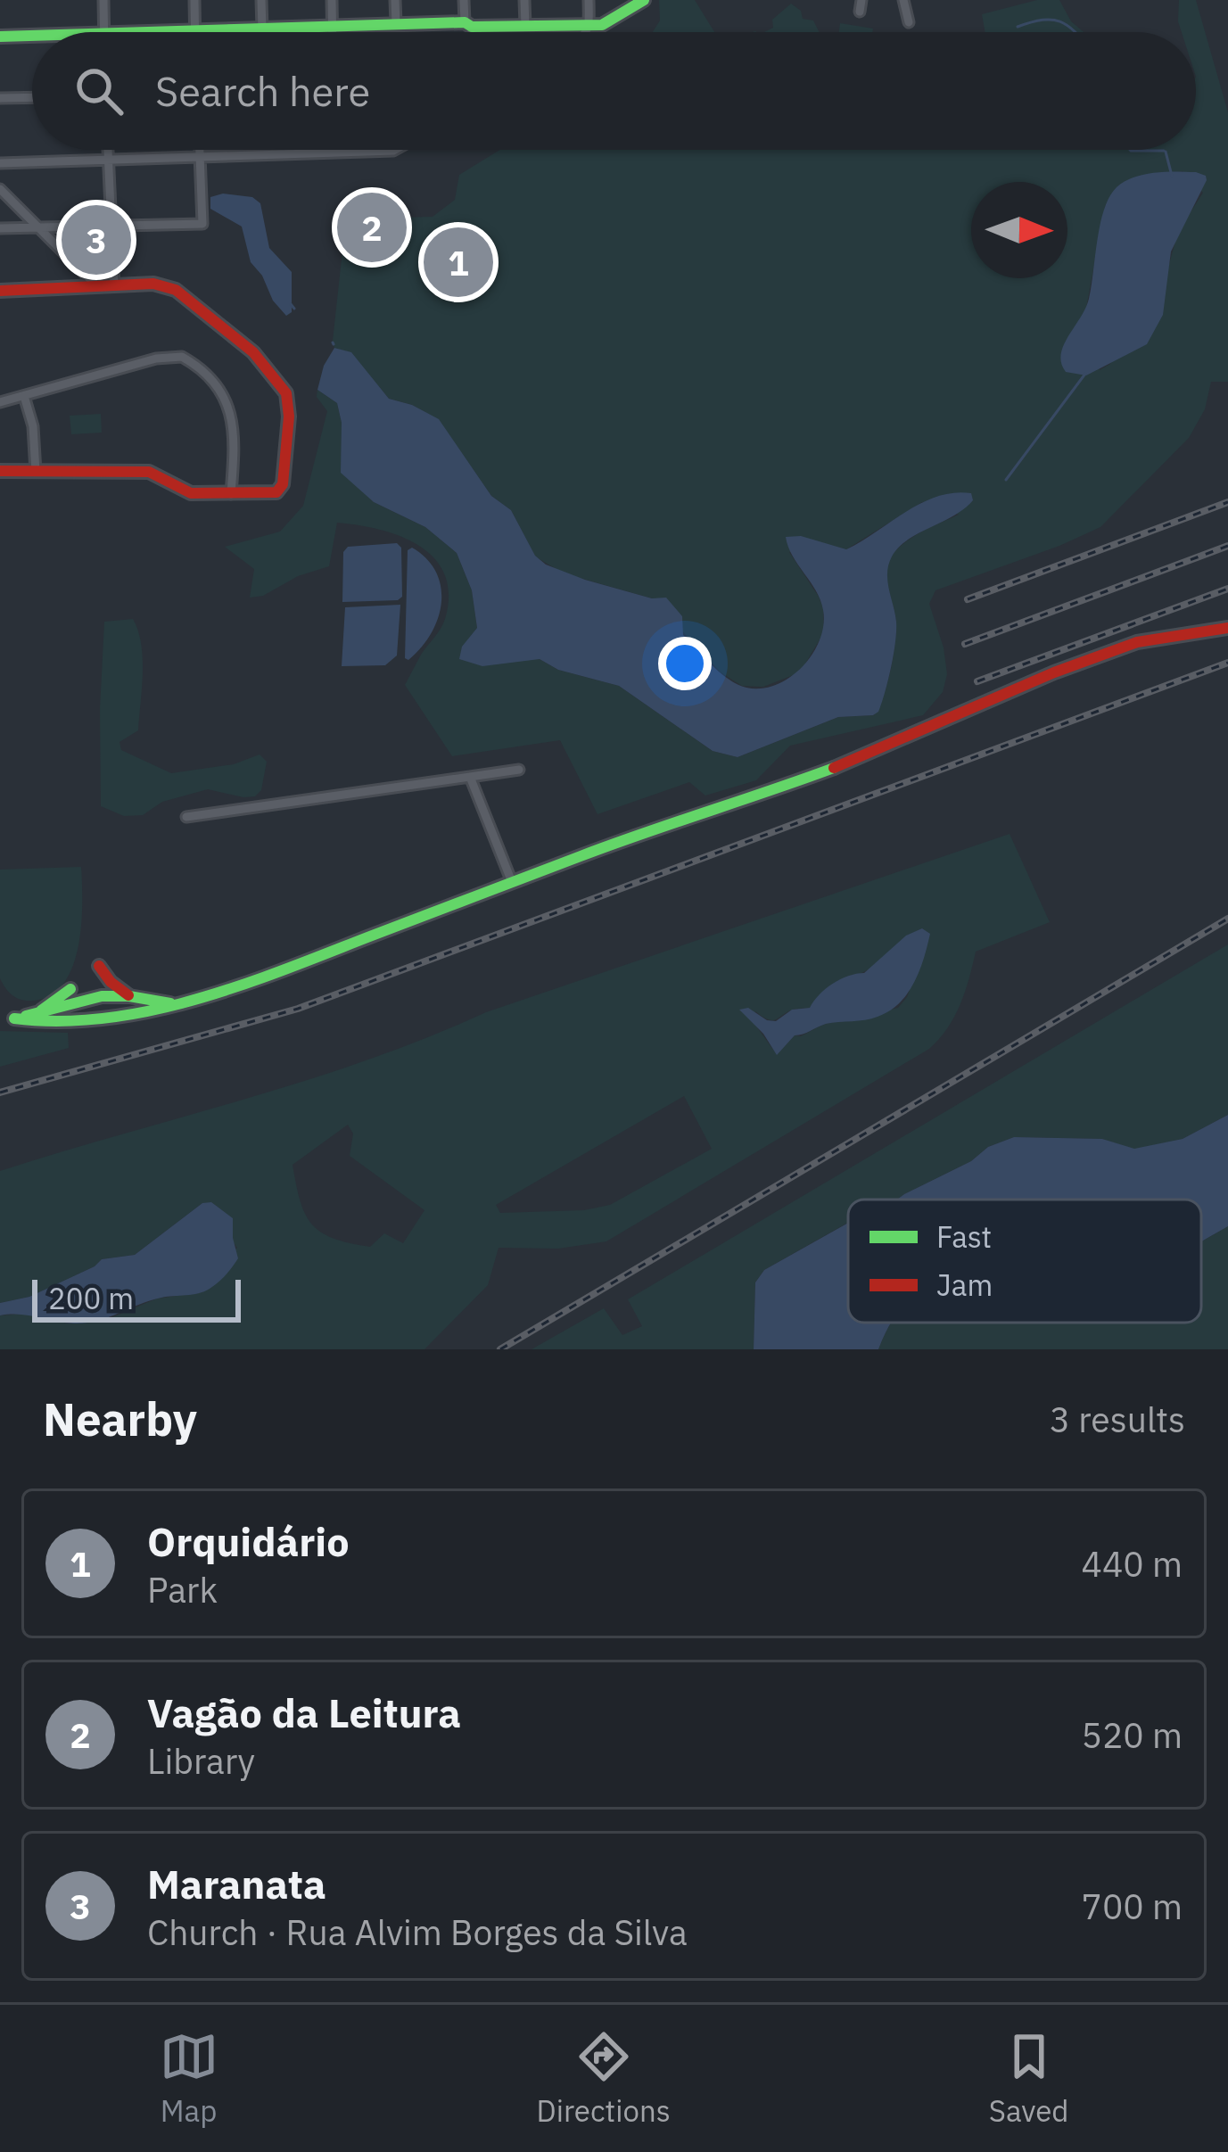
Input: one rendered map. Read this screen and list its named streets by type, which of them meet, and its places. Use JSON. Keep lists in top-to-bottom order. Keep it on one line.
{"legend":["Fast","Jam"],"scale_bar":"200 m","north":"right","page":{"search":"Search here","pins":["2","3","1"],"scale":"200 m","heading":["Nearby","3 results"],"list":[{"mark":"1","name":"Orquidário","note":"Park","value":"440 m"},{"mark":"2","name":"Vagão da Leitura","note":"Library","value":"520 m"},{"mark":"3","name":"Maranata","note":"Church · Rua Alvim Borges da Silva","value":"700 m"}],"nav":["Map","Directions","Saved"]}}
